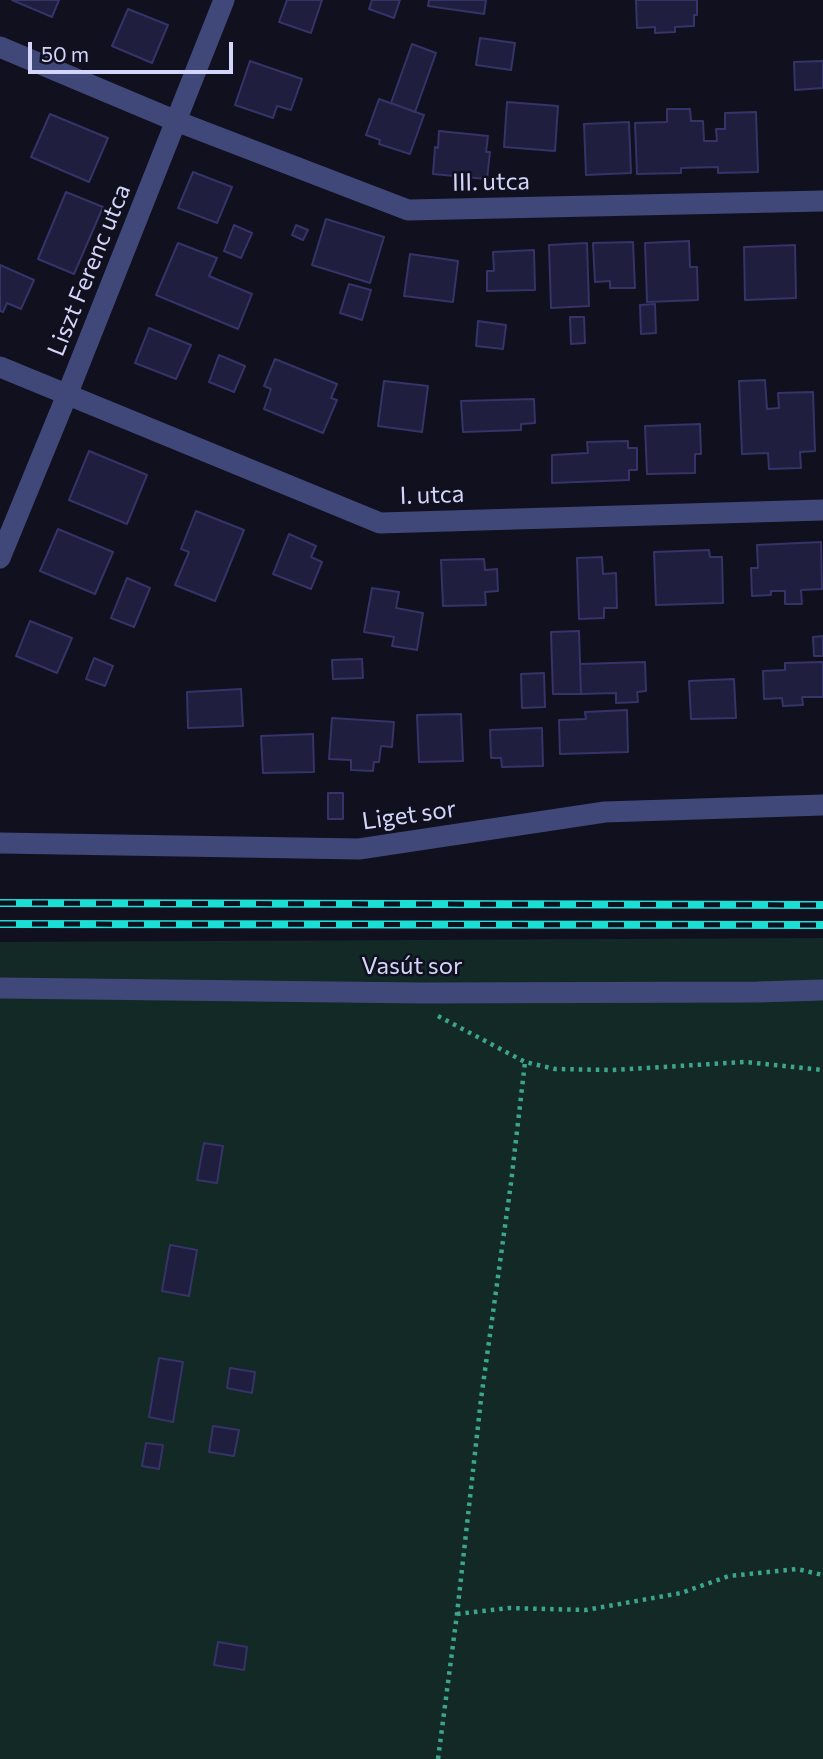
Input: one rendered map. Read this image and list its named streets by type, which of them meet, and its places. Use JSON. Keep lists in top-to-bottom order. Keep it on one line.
{"streets":{"street":["III. utca","Liszt Ferenc utca","I. utca","Liget sor","Vasút sor"]},"crossings":[["III. utca","Liszt Ferenc utca"],["Liszt Ferenc utca","I. utca"]],"scale_bar":"50 m"}
